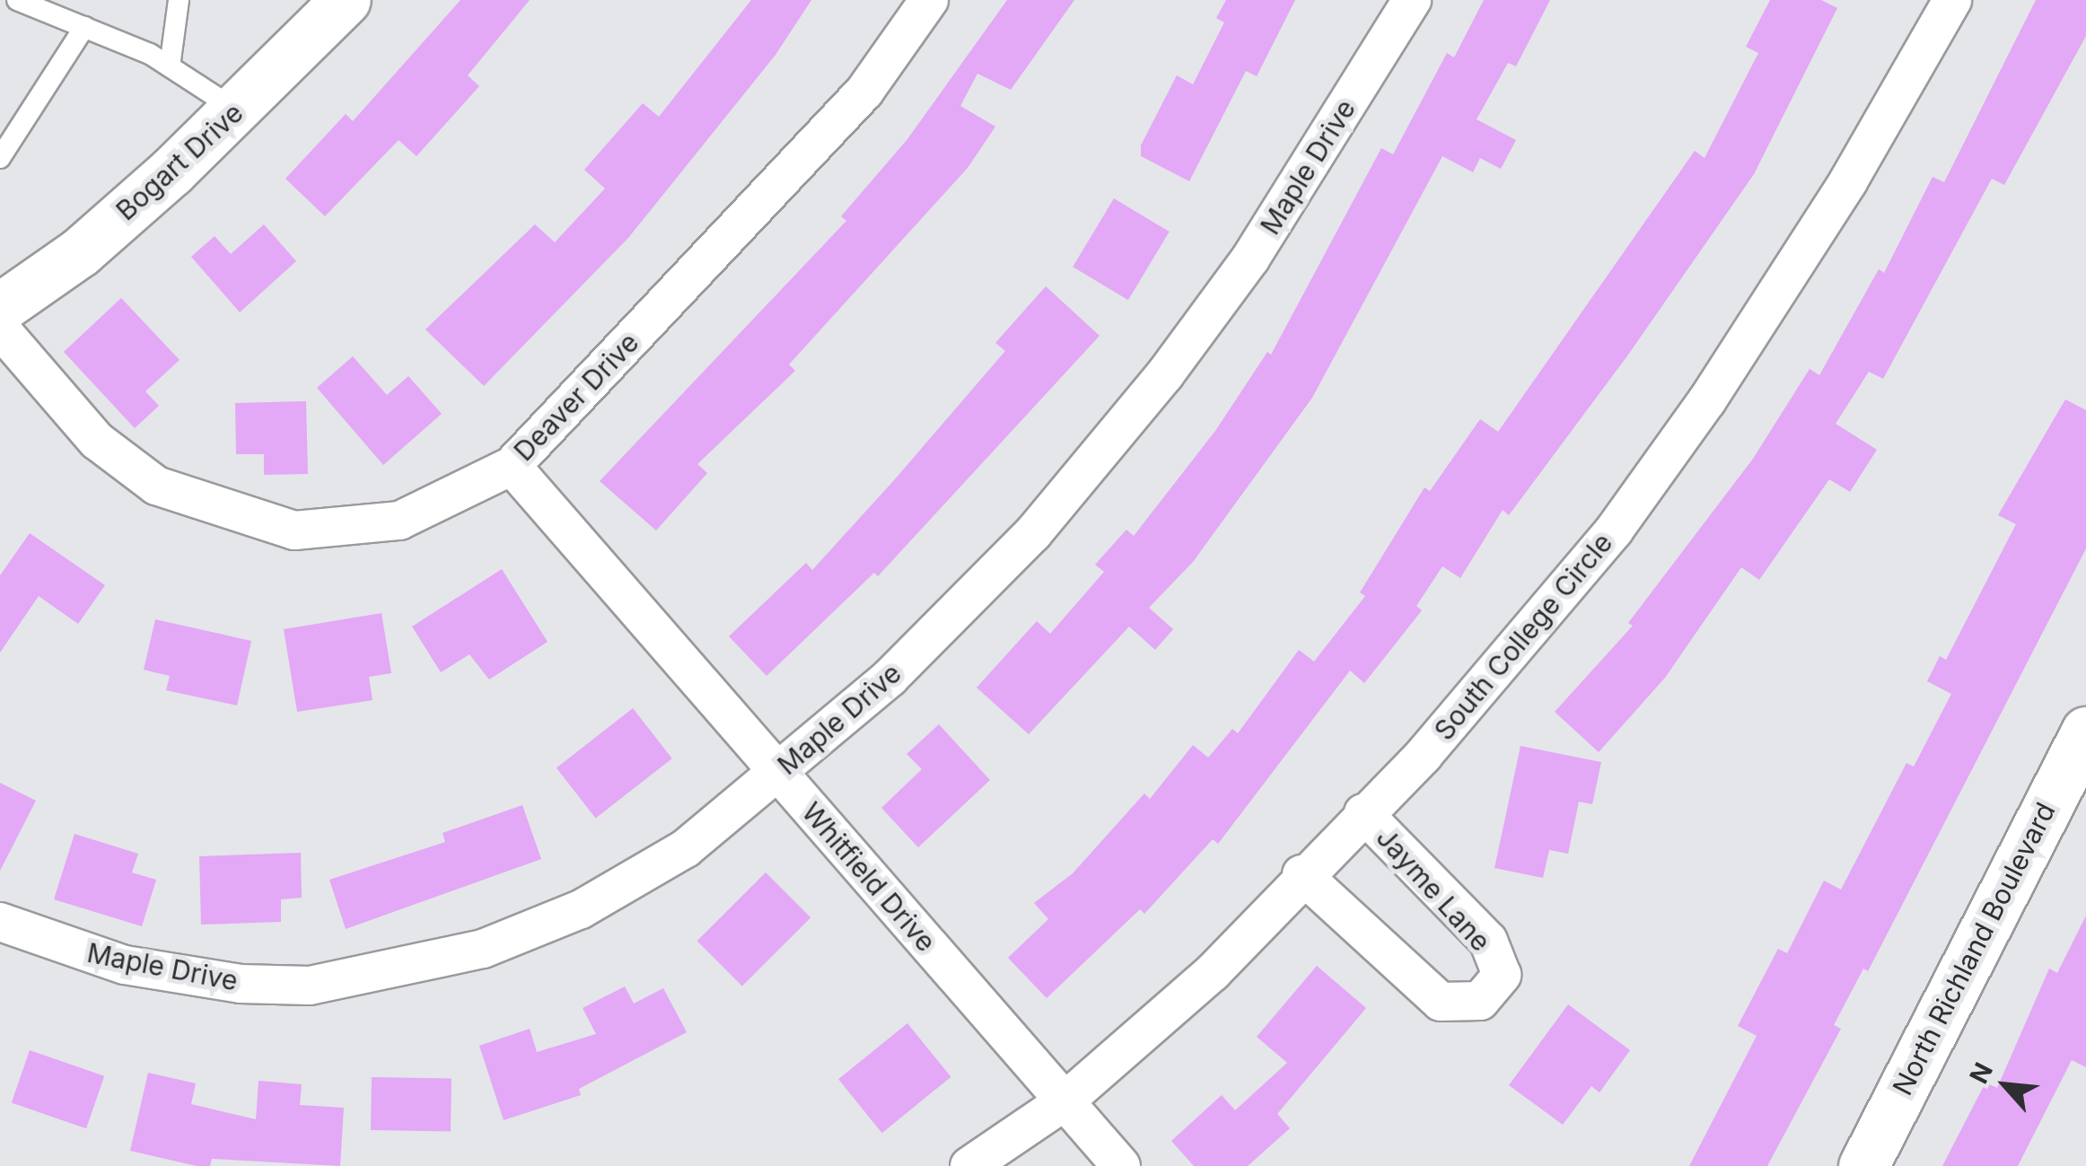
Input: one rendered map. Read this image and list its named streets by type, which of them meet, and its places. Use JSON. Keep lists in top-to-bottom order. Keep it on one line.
{"streets":{"street":["Bogart Drive","Maple Drive","Deaver Drive","South College Circle","Whitfield Drive","Jayme Lane","North Richland Boulevard"]},"crossings":[["Maple Drive","Whitfield Drive"],["Deaver Drive","Whitfield Drive"],["South College Circle","Whitfield Drive"],["South College Circle","Jayme Lane"]],"north":"top left"}
